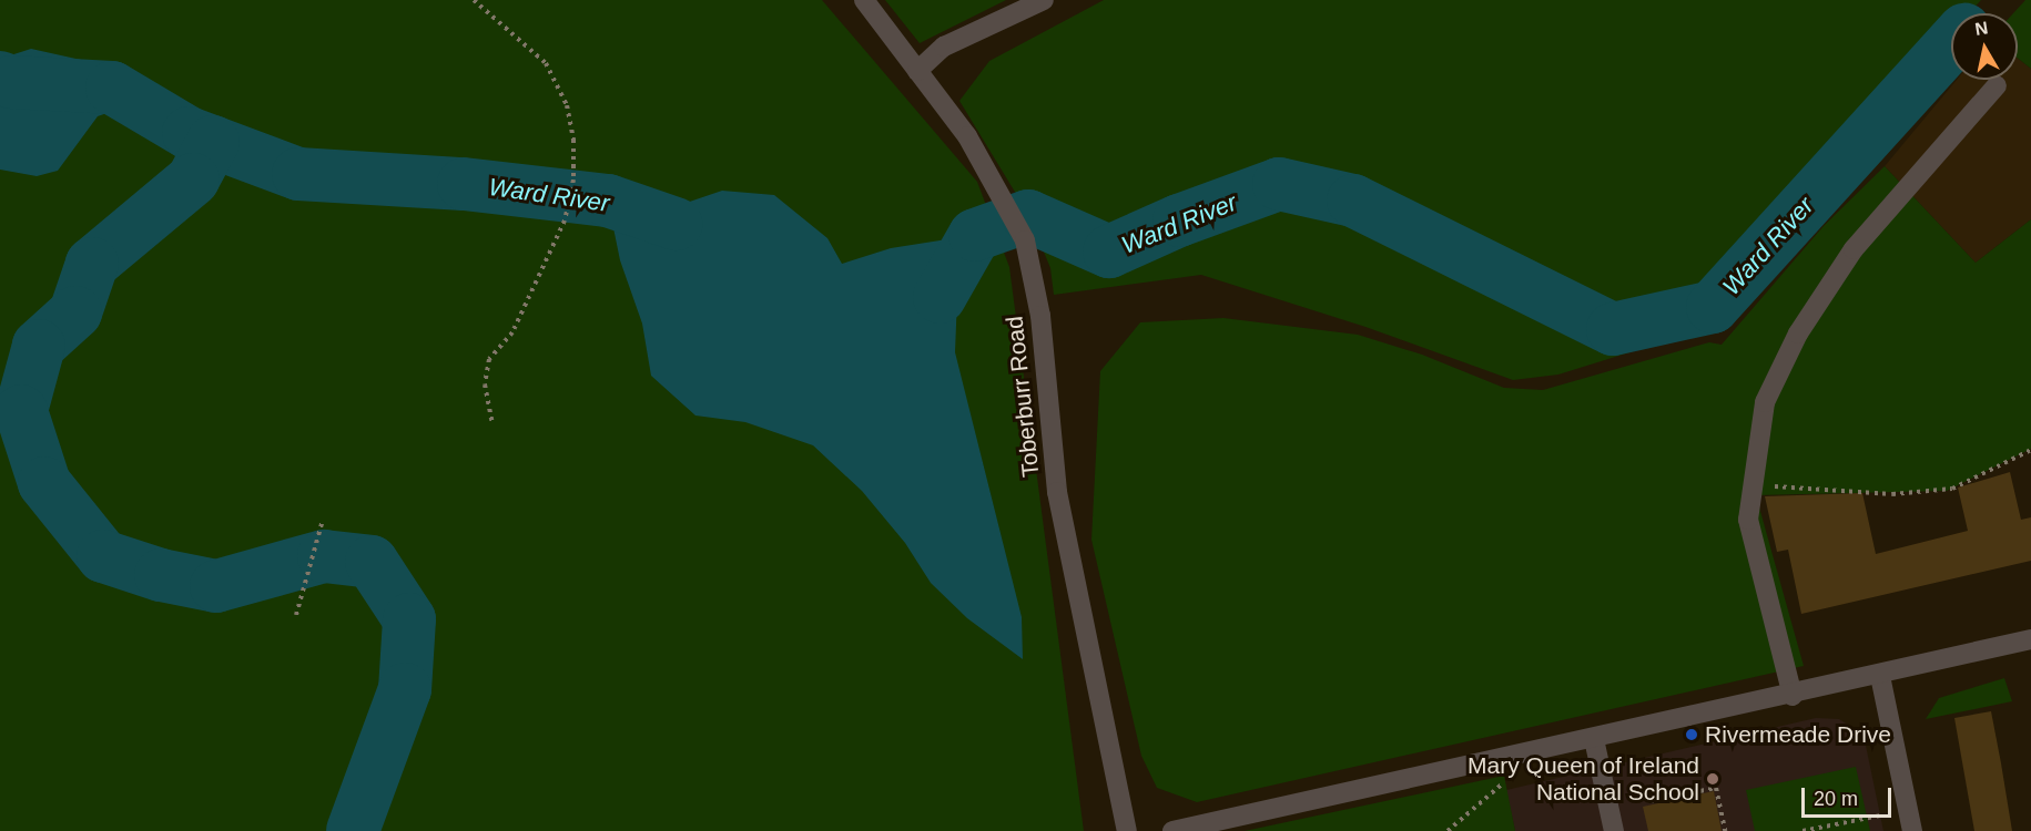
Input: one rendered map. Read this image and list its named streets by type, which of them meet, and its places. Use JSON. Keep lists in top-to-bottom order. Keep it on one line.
{"streets":{"street":["Toberburr Road"]},"water":["Ward River"],"places":["Rivermeade Drive","Mary Queen of Ireland National School"],"scale_bar":"20 m","north":"top"}
